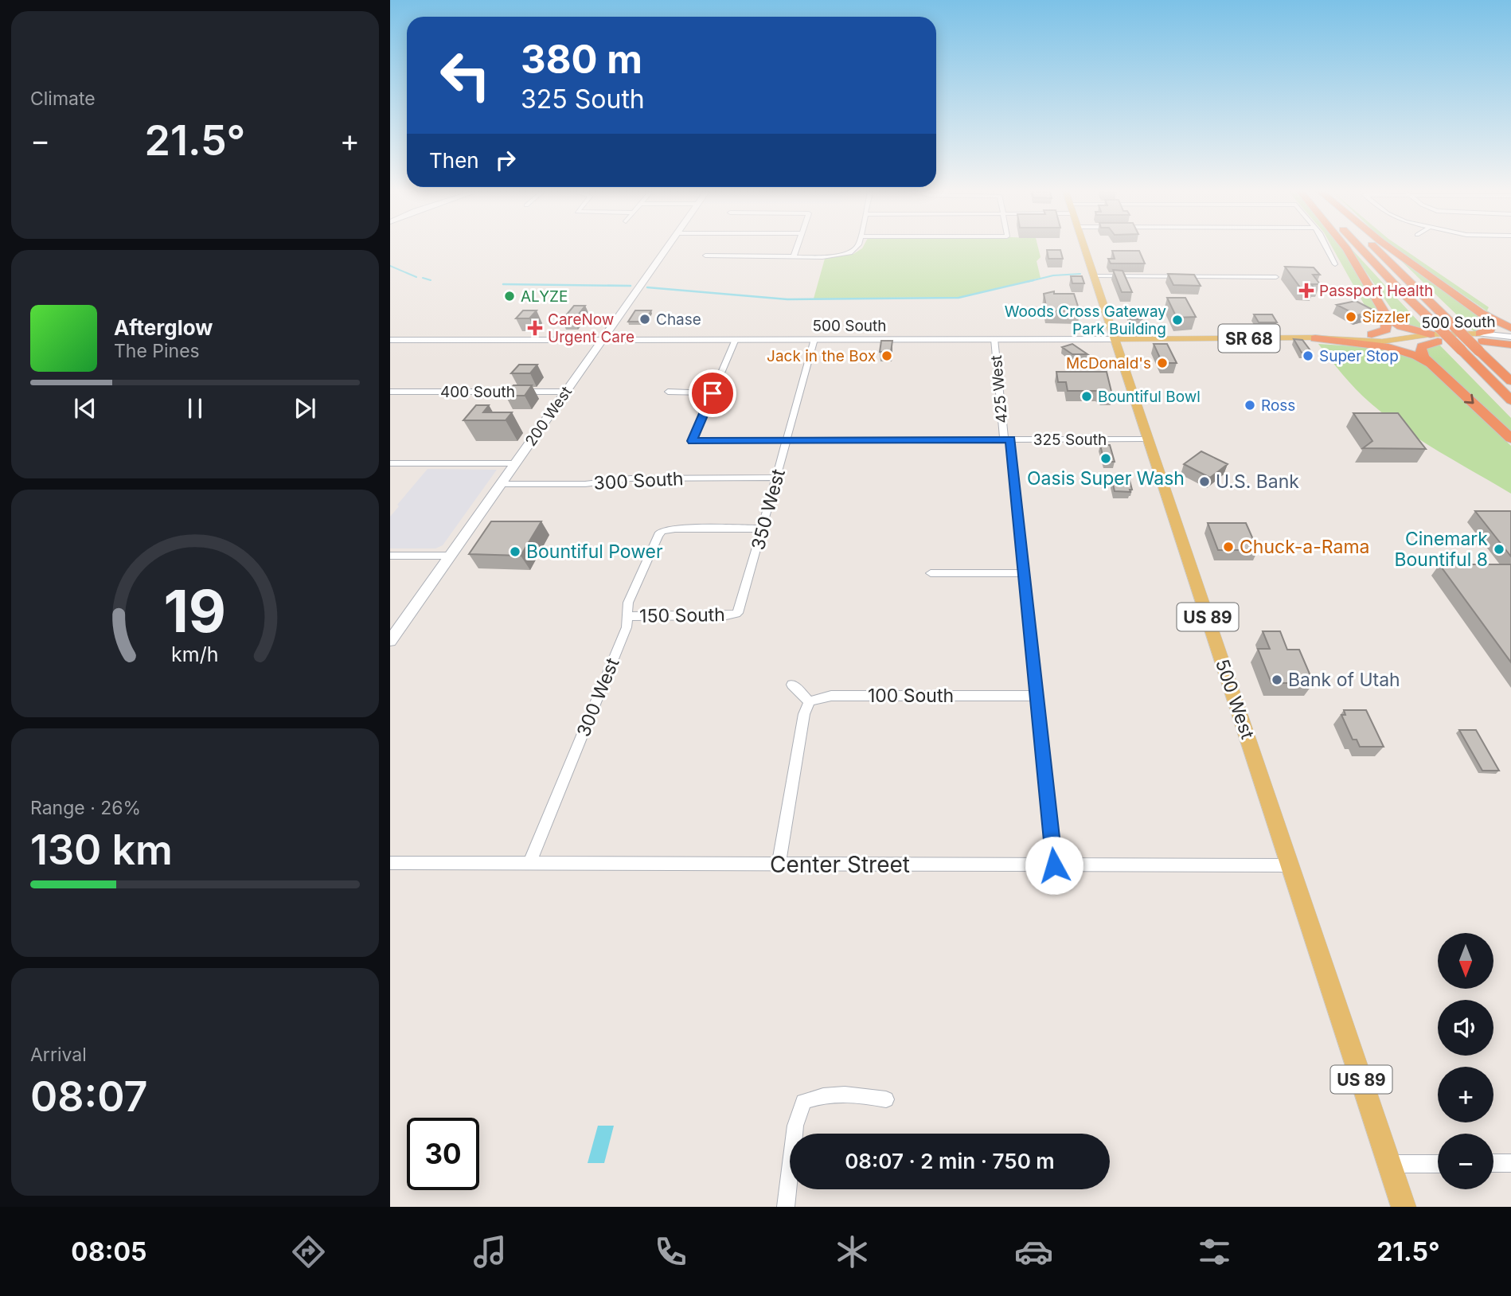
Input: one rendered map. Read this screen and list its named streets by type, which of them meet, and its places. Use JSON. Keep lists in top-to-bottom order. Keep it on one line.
{"streets":{"main road":["500 South","SR 68","200 West","US 89","500 West"],"street":["425 West","400 South","325 South","300 South","350 West","150 South","100 South","300 West","Center Street"]},"crossings":[["500 South","425 West"],["500 South","200 West"],["500 South","350 West"],["500 South","500 West"],["425 West","325 South"],["425 West","100 South"],["425 West","Center Street"],["400 South","200 West"],["200 West","300 South"],["325 South","350 West"],["325 South","500 West"],["300 South","350 West"],["350 West","150 South"],["350 West","300 West"],["150 South","300 West"],["300 West","Center Street"],["500 West","Center Street"]],"places":{"health":["Passport Health","CareNow Urgent Care"],"other":["ALYZE","Sizzler","Chase","Woods Cross Gateway Park Building","Jack in the Box","Super Stop","McDonald's","Bountiful Bowl","Ross","Oasis Super Wash","U.S. Bank","Chuck-a-Rama","Cinemark Bountiful 8","Bountiful Power","Bank of Utah"]},"north":"bottom","page":{"tile":["Climate",["Range · 26%","130 km"],["Arrival","08:07"]],"turn":["380 m","325 South"],"heat":["−","21.5°","+"],"then":"Then","song":["Afterglow","The Pines"],"map_buttons":["+","−"],"limit":"30","trip":"08:07 · 2 min · 750 m","tabs":["08:05","21.5°"],"gauge":["19","km/h"]}}
